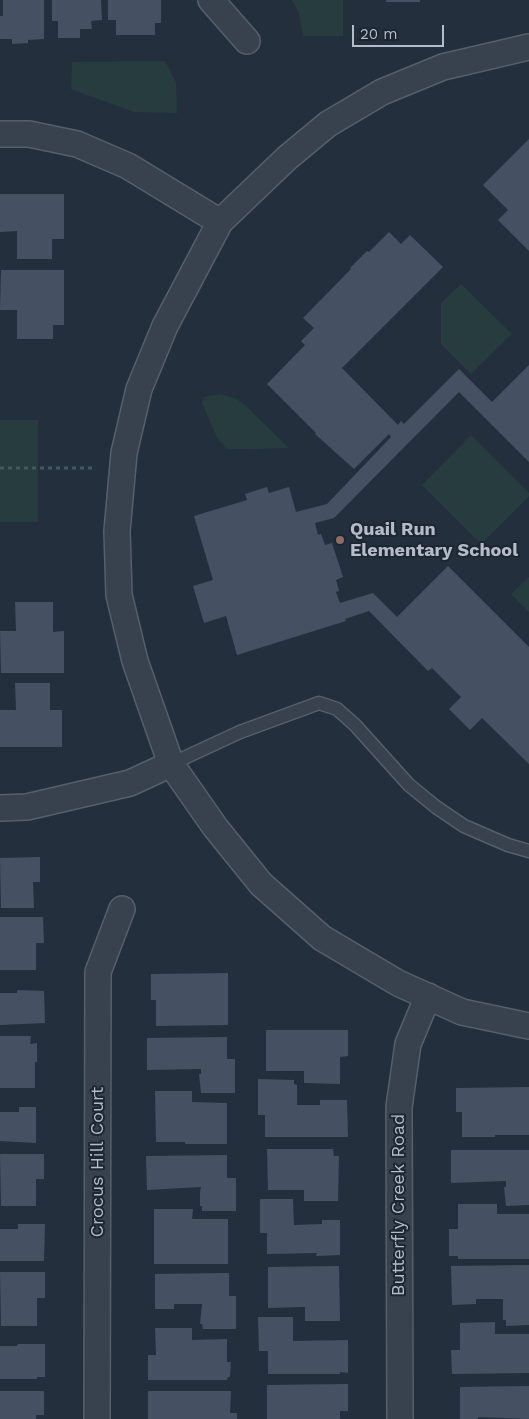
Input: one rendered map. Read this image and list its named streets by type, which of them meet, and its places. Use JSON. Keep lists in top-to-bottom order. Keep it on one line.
{"streets":{"street":["Crocus Hill Court","Butterfly Creek Road"]},"places":["Quail Run Elementary School"],"scale_bar":"20 m"}
